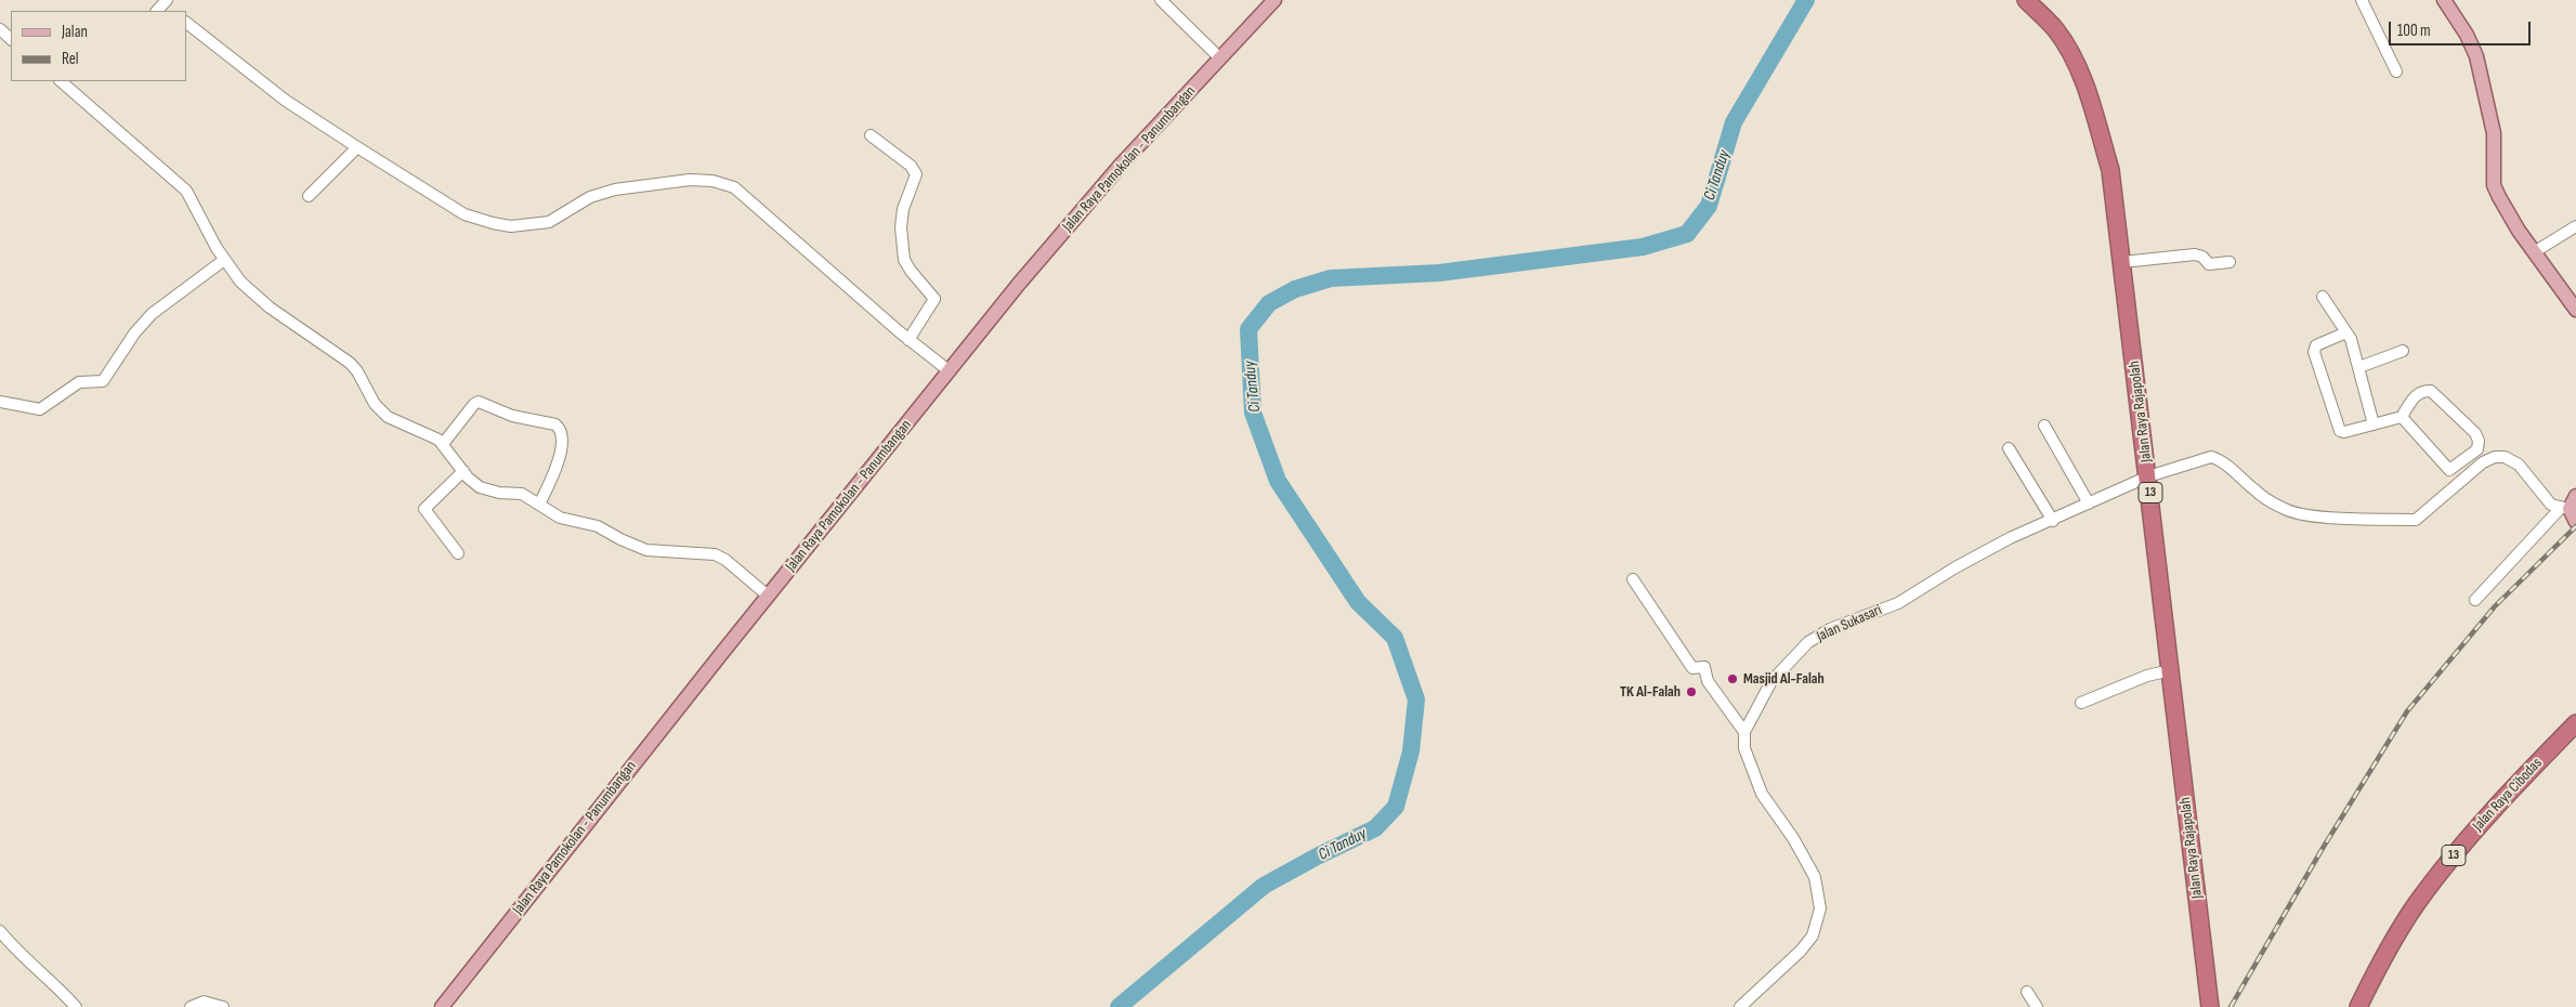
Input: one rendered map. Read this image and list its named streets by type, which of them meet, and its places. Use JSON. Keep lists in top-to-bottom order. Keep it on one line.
{"streets":{"highway":["Jalan Raya Rajapolah","13","Jalan Raya Cibodas"],"main road":["Jalan Raya Pamokolan - Panumbangan"],"street":["Jalan Sukasari"]},"crossings":[["Jalan Raya Rajapolah","Jalan Sukasari"]],"water":["Ci Tanduy"],"places":["Masjid Al-Falah","TK Al-Falah"],"legend":["Jalan","Rel"],"scale_bar":"100 m"}
